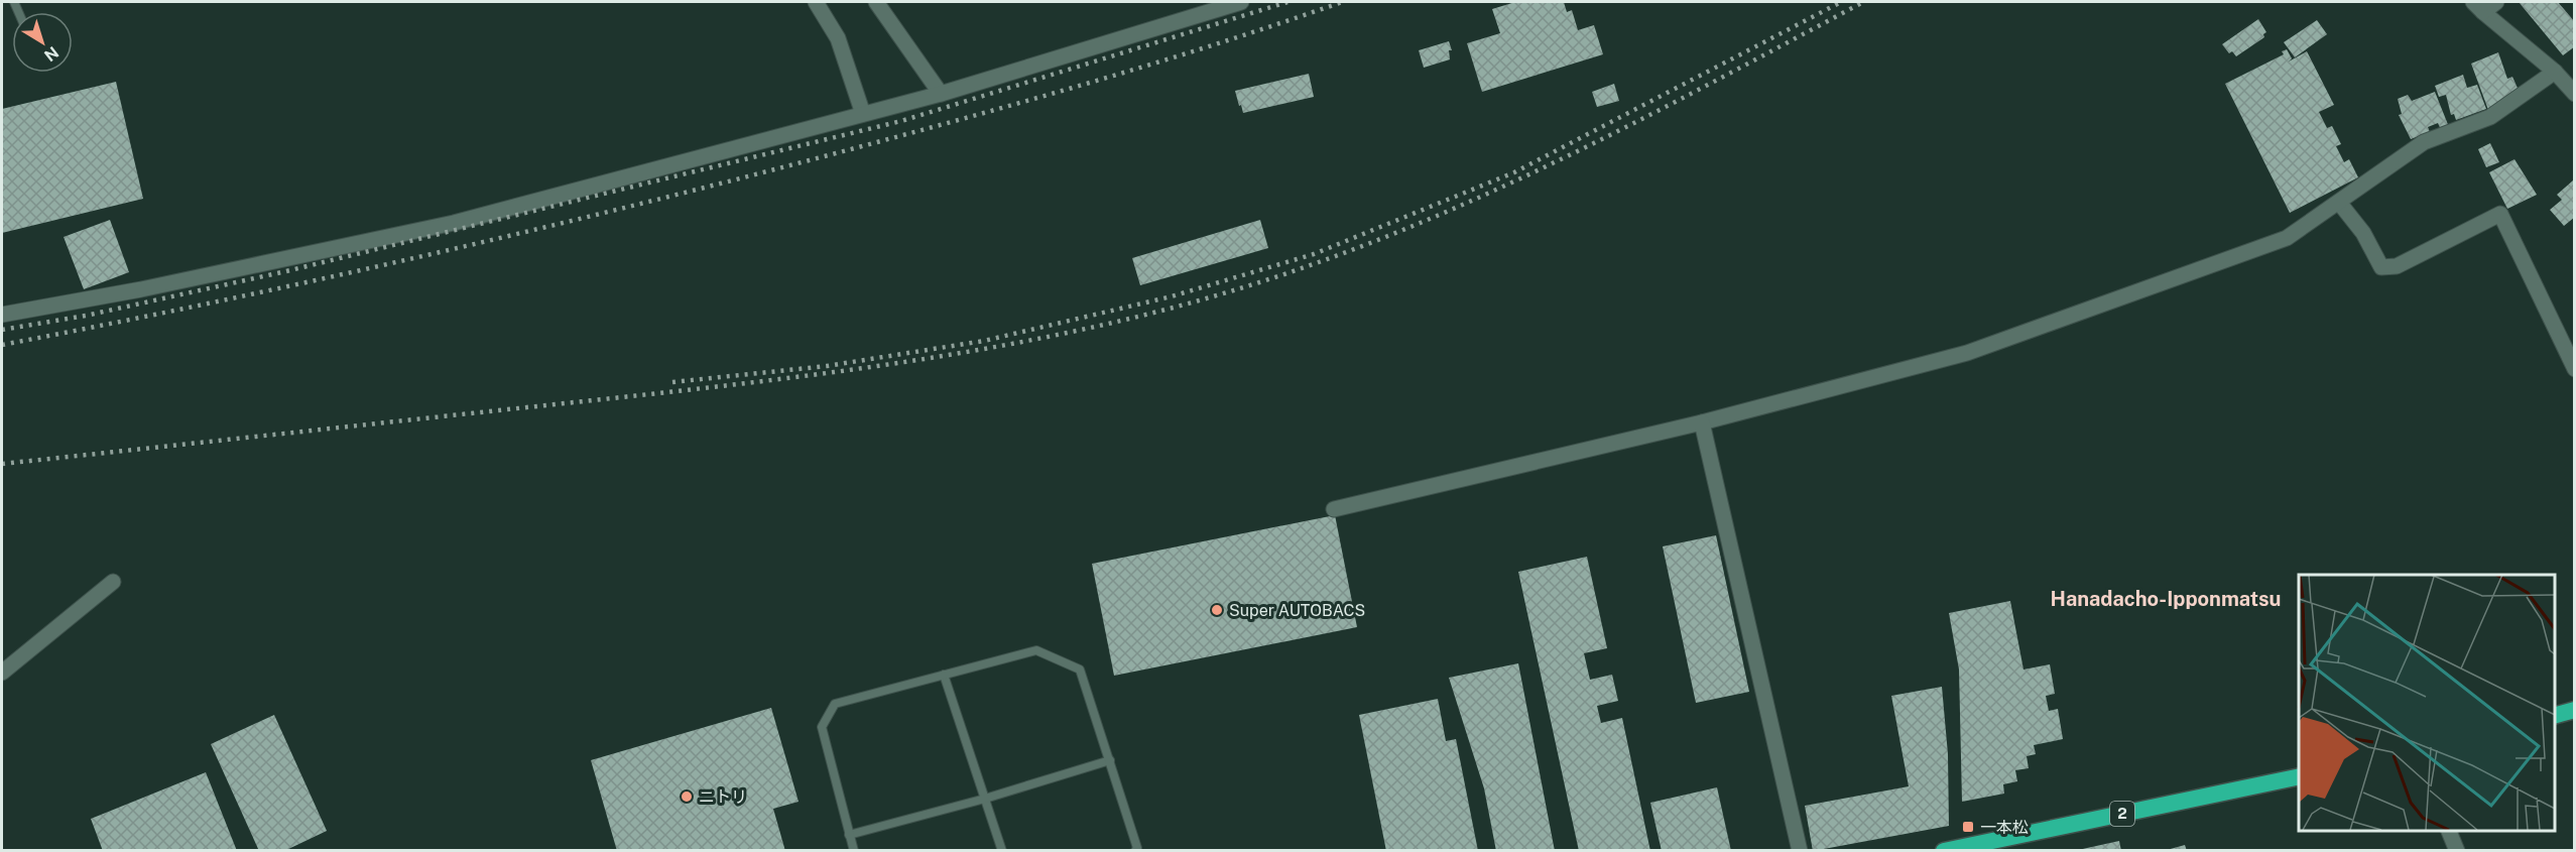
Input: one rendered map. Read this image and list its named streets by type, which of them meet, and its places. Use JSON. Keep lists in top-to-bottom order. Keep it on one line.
{"streets":{"highway":["2"]},"districts":["Hanadacho-Ipponmatsu"],"places":{"other":["Super AUTOBACS","ニトリ"],"transit":["一本松"]},"north":"bottom right"}
